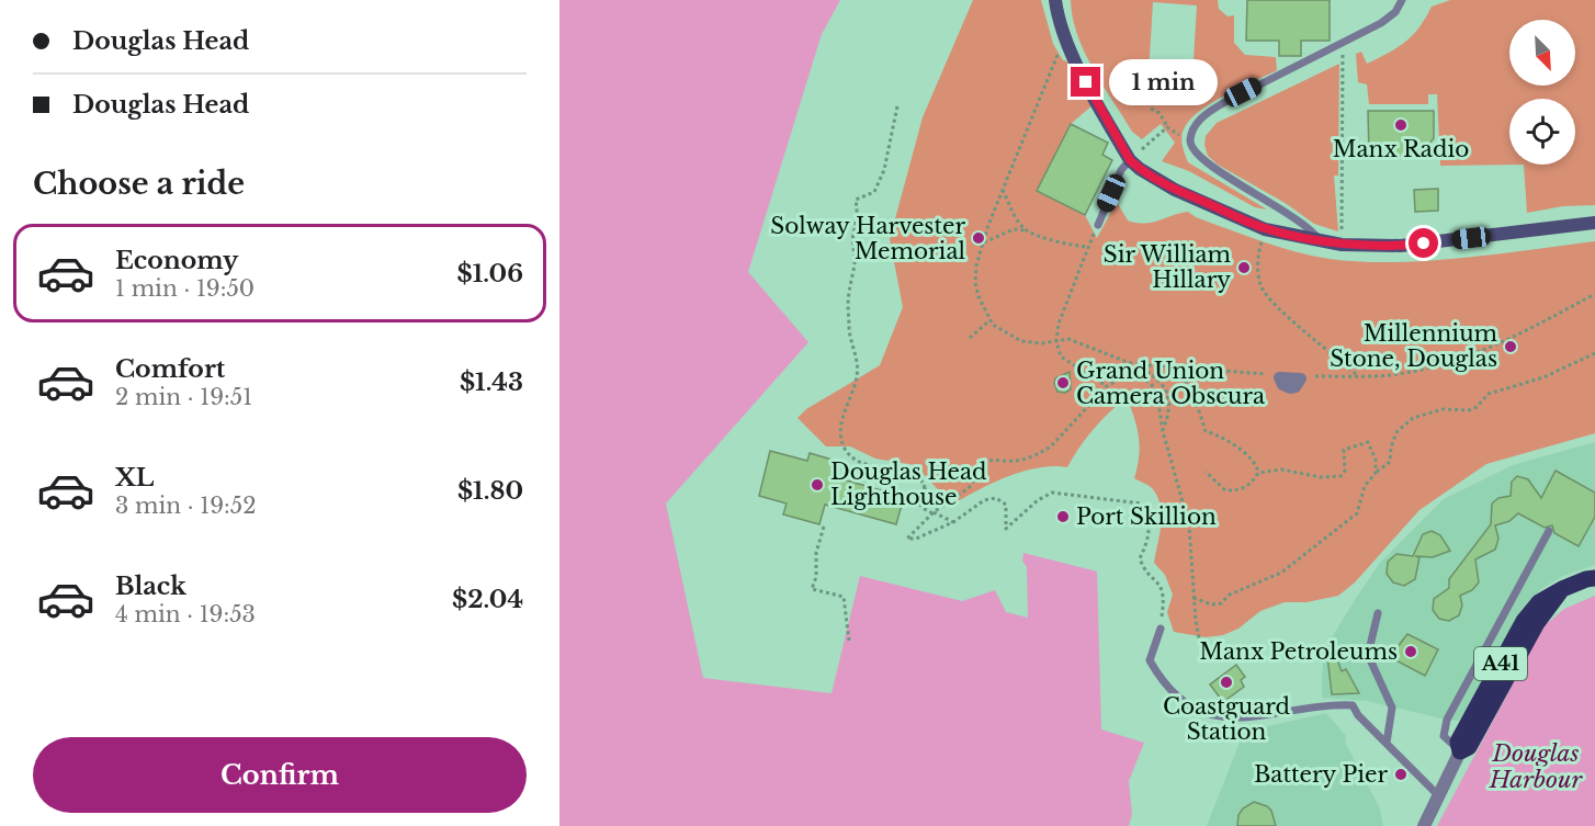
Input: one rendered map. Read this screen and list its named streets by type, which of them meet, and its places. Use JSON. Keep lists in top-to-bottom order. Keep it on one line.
{"streets":{"main road":["A41"]},"water":["Douglas Harbour"],"places":["Manx Radio","Solway Harvester Memorial","Sir William Hillary","Millennium Stone, Douglas","Grand Union Camera Obscura","Douglas Head Lighthouse","Port Skillion","Manx Petroleums","Coastguard Station","Battery Pier"],"north":"bottom right","page":{"banner":["Douglas Head","Douglas Head"],"bubble":"1 min","heading":"Choose a ride","list":[{"name":"Economy","note":"1 min · 19:50","value":"$1.06"},{"name":"Comfort","note":"2 min · 19:51","value":"$1.43"},{"name":"XL","note":"3 min · 19:52","value":"$1.80"},{"name":"Black","note":"4 min · 19:53","value":"$2.04"}],"buttons":"Confirm"}}
